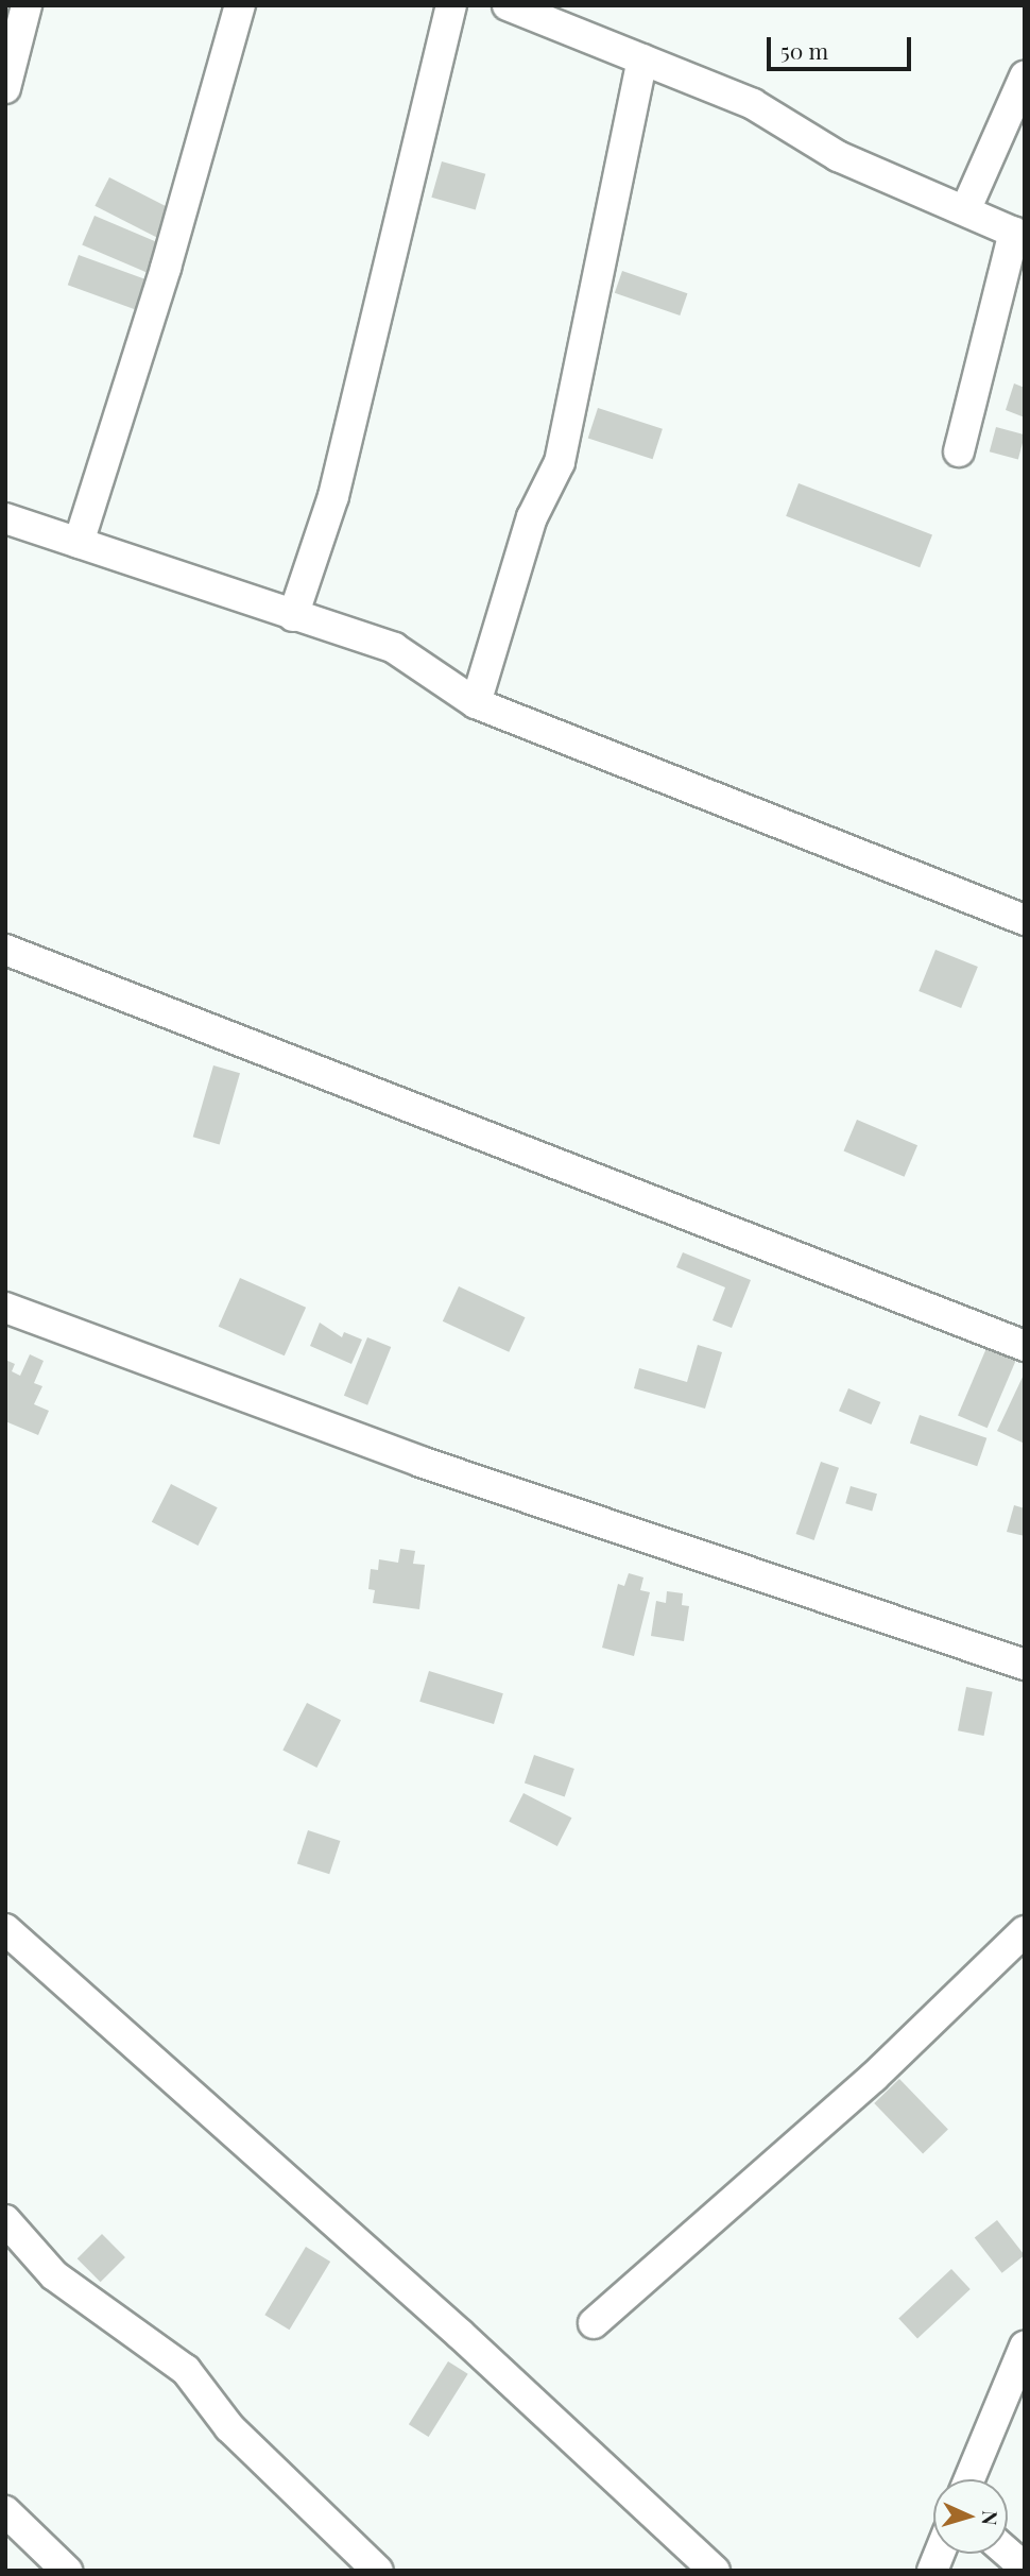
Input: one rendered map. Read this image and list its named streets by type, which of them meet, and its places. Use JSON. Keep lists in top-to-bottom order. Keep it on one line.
{"scale_bar":"50 m","north":"right"}
